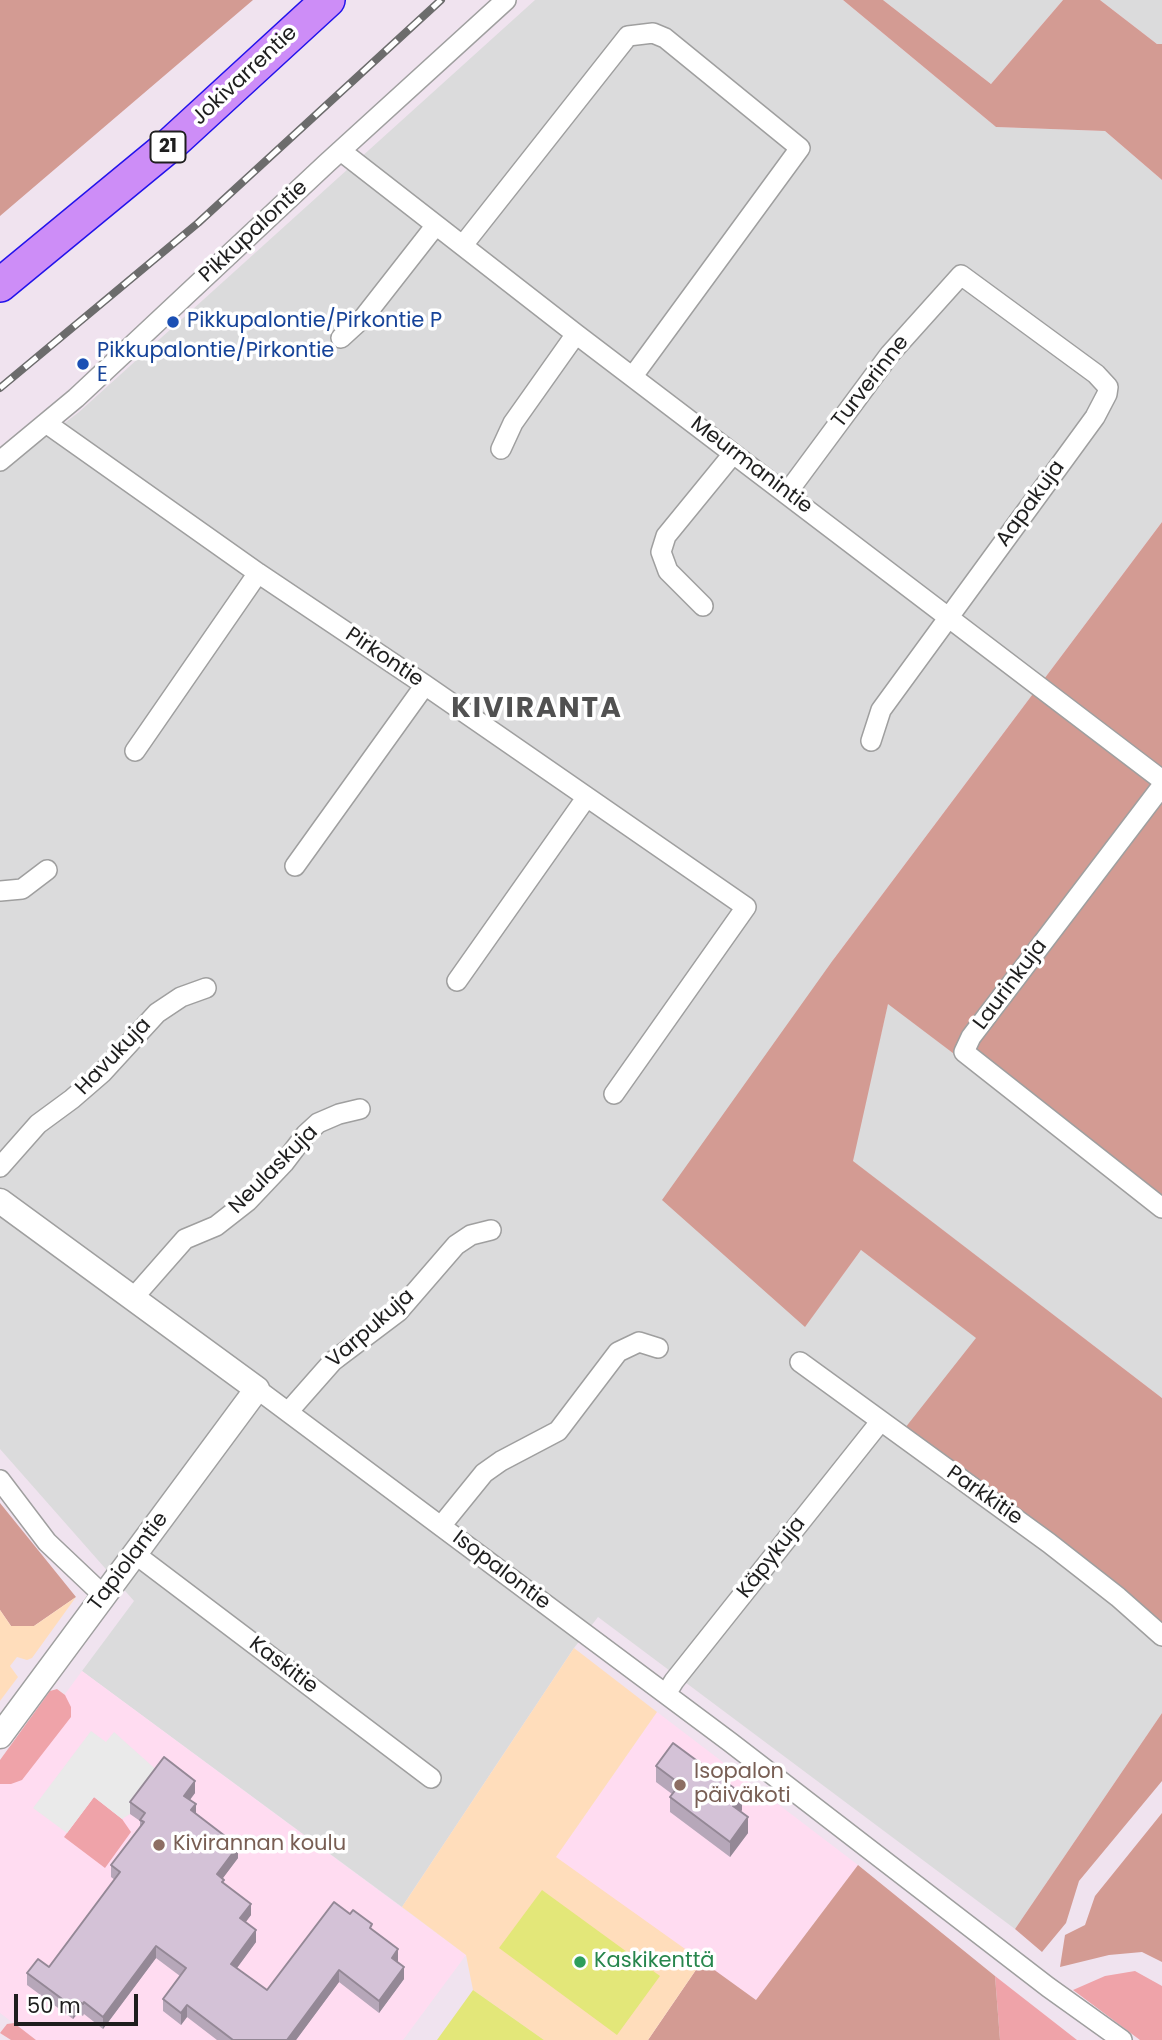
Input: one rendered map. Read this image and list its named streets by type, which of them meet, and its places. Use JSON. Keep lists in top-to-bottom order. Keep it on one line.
{"streets":{"highway":["Jokivarrentie","21"],"street":["Pikkupalontie","Turverinne","Meurmanintie","Aapakuja","Pirkontie","Laurinkuja","Havukuja","Neulaskuja","Varpukuja","Parkkitie","Käpykuja","Tapiolantie","Isopalontie","Kaskitie"]},"crossings":[["Pikkupalontie","Meurmanintie"],["Pikkupalontie","Pirkontie"],["Turverinne","Meurmanintie"],["Turverinne","Aapakuja"],["Meurmanintie","Aapakuja"],["Neulaskuja","Isopalontie"],["Varpukuja","Isopalontie"],["Parkkitie","Käpykuja"],["Käpykuja","Isopalontie"],["Tapiolantie","Isopalontie"],["Tapiolantie","Kaskitie"]],"districts":["KIVIRANTA"],"places":["Pikkupalontie/Pirkontie P","Pikkupalontie/Pirkontie E","Isopalon päiväkoti","Kivirannan koulu","Kaskikenttä"],"scale_bar":"50 m"}
